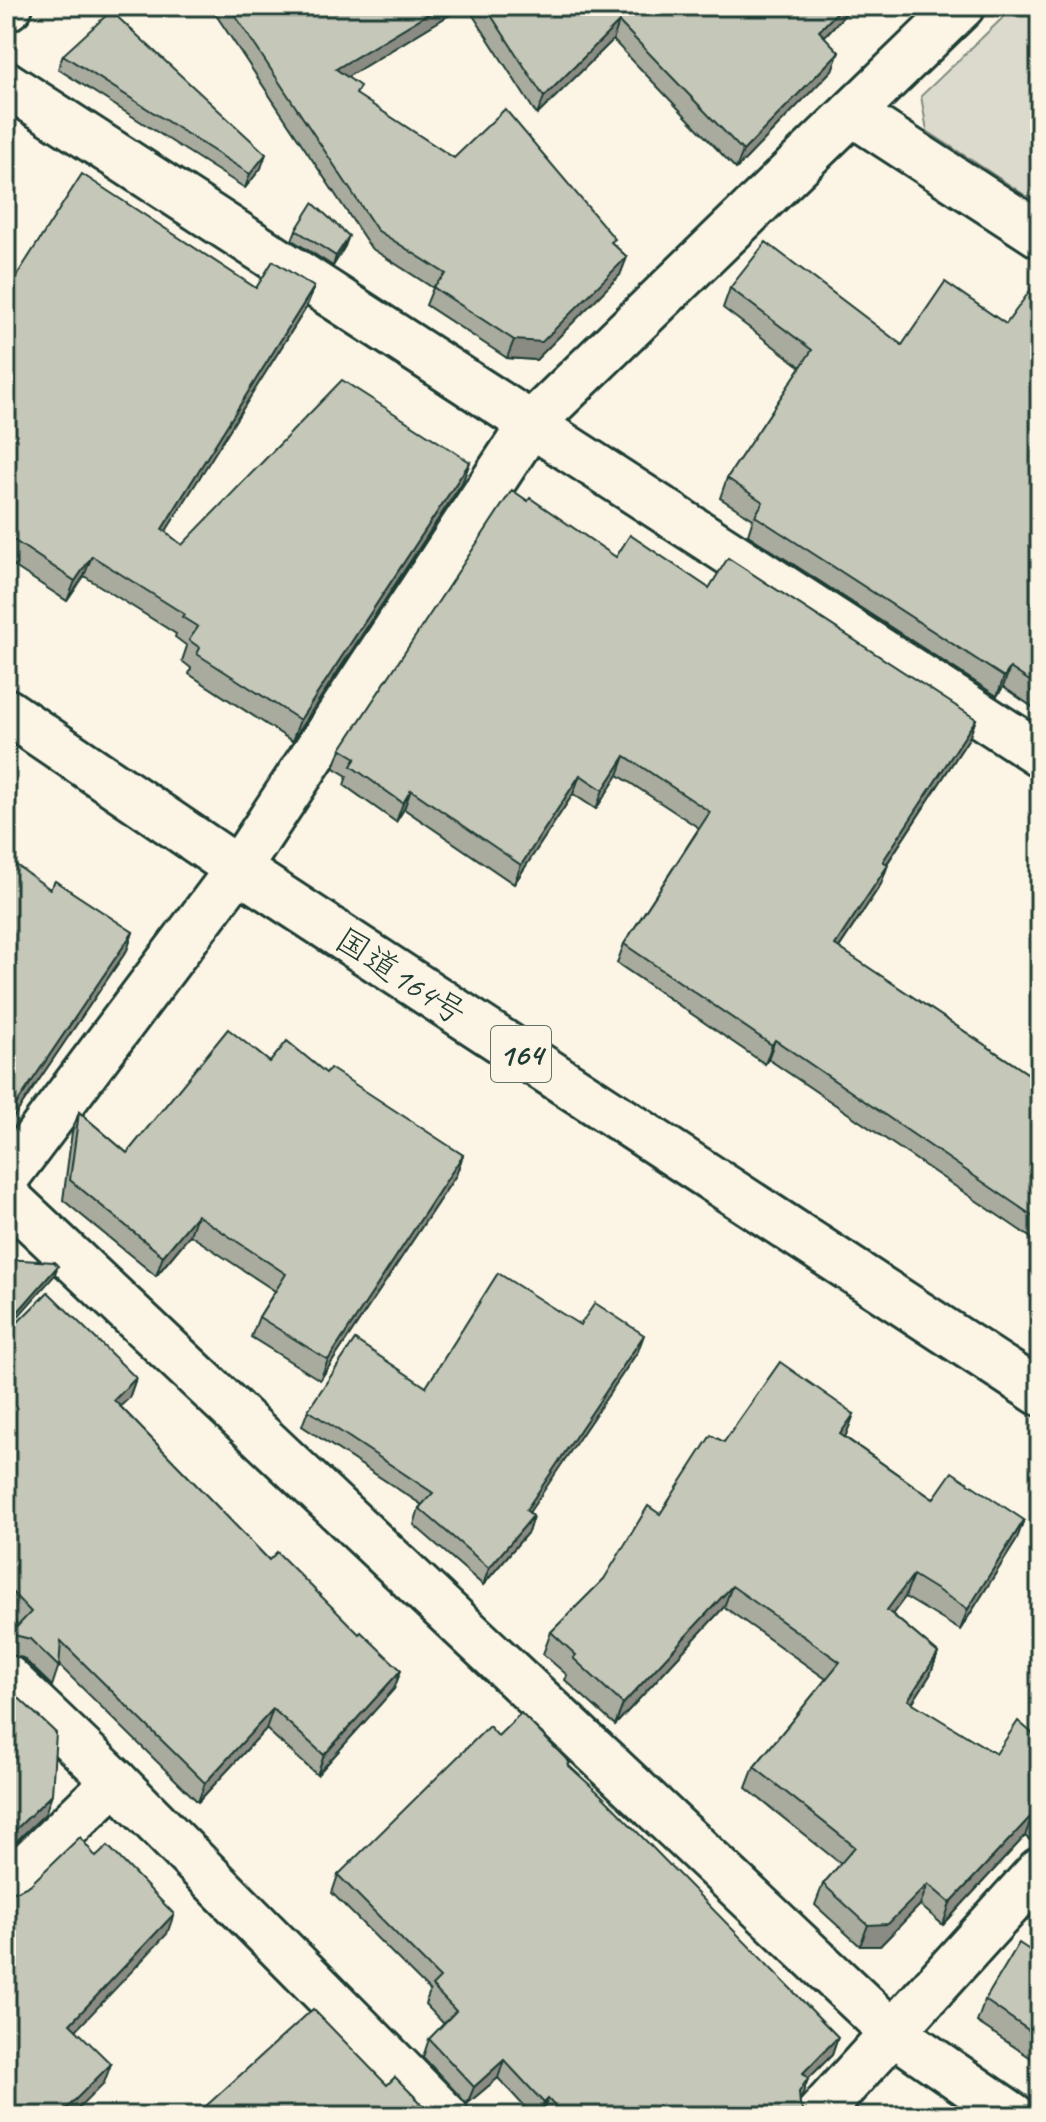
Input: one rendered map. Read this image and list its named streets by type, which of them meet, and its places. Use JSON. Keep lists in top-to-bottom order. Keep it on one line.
{"streets":{"main road":["国道164号","164"]}}
